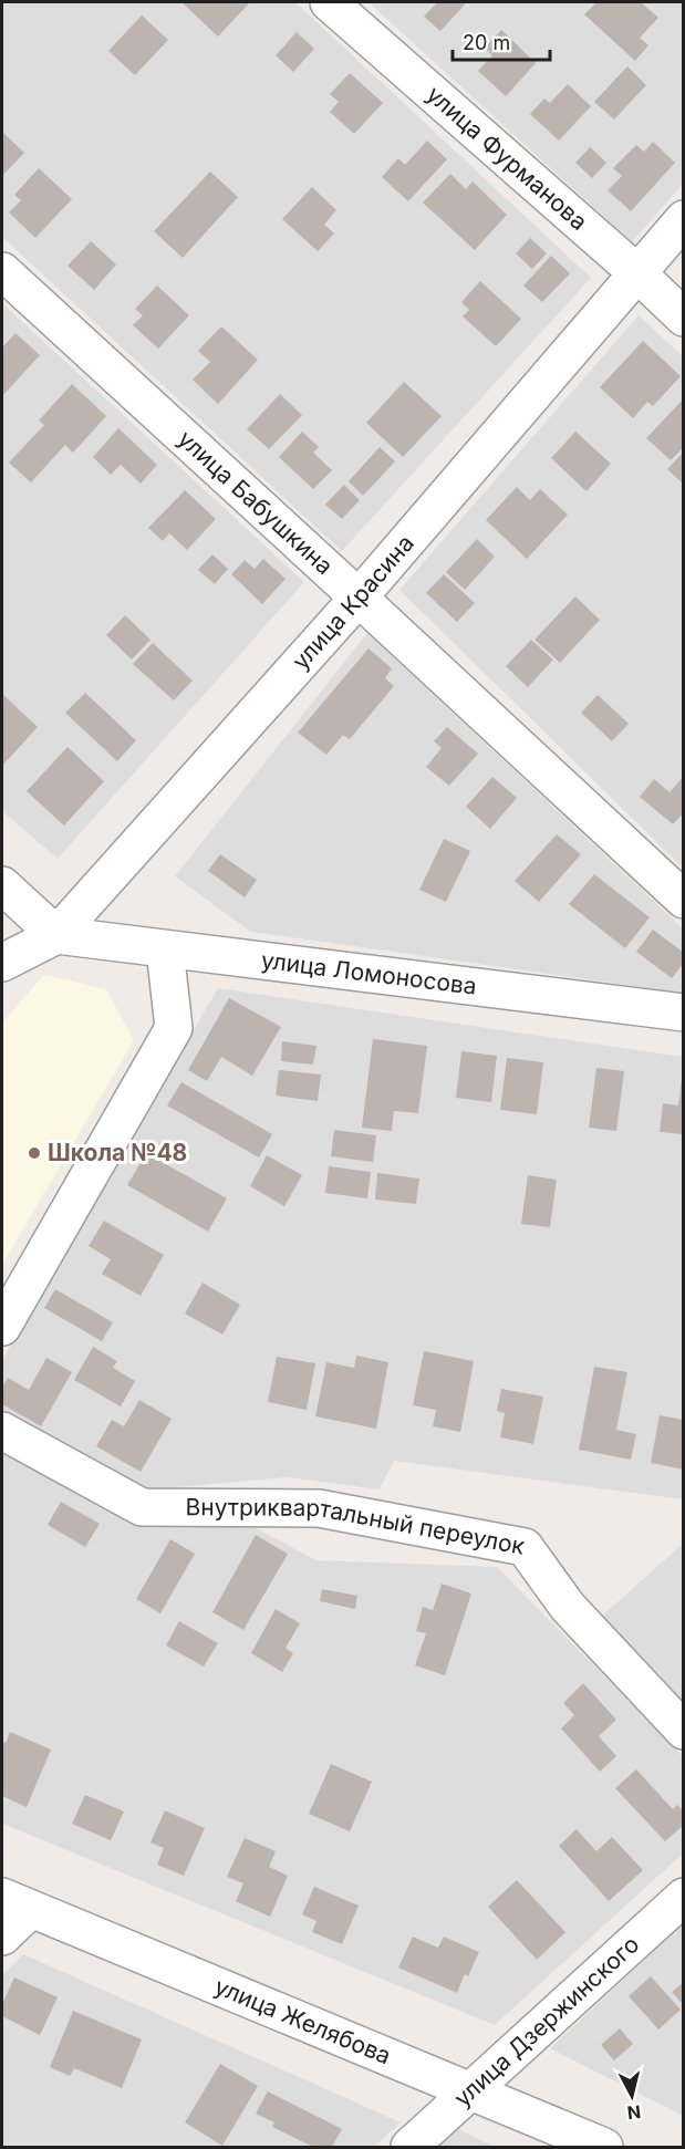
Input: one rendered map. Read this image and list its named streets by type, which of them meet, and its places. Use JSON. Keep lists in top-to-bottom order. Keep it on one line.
{"streets":{"street":["улица Фурманова","улица Бабушкина","улица Красина","улица Ломоносова","Внутриквартальный переулок","улица Желябова","улица Дзержинского"]},"crossings":[["улица Фурманова","улица Красина"],["улица Бабушкина","улица Красина"],["улица Красина","улица Ломоносова"],["улица Желябова","улица Дзержинского"]],"places":["Школа №48"],"scale_bar":"20 m","north":"bottom"}
